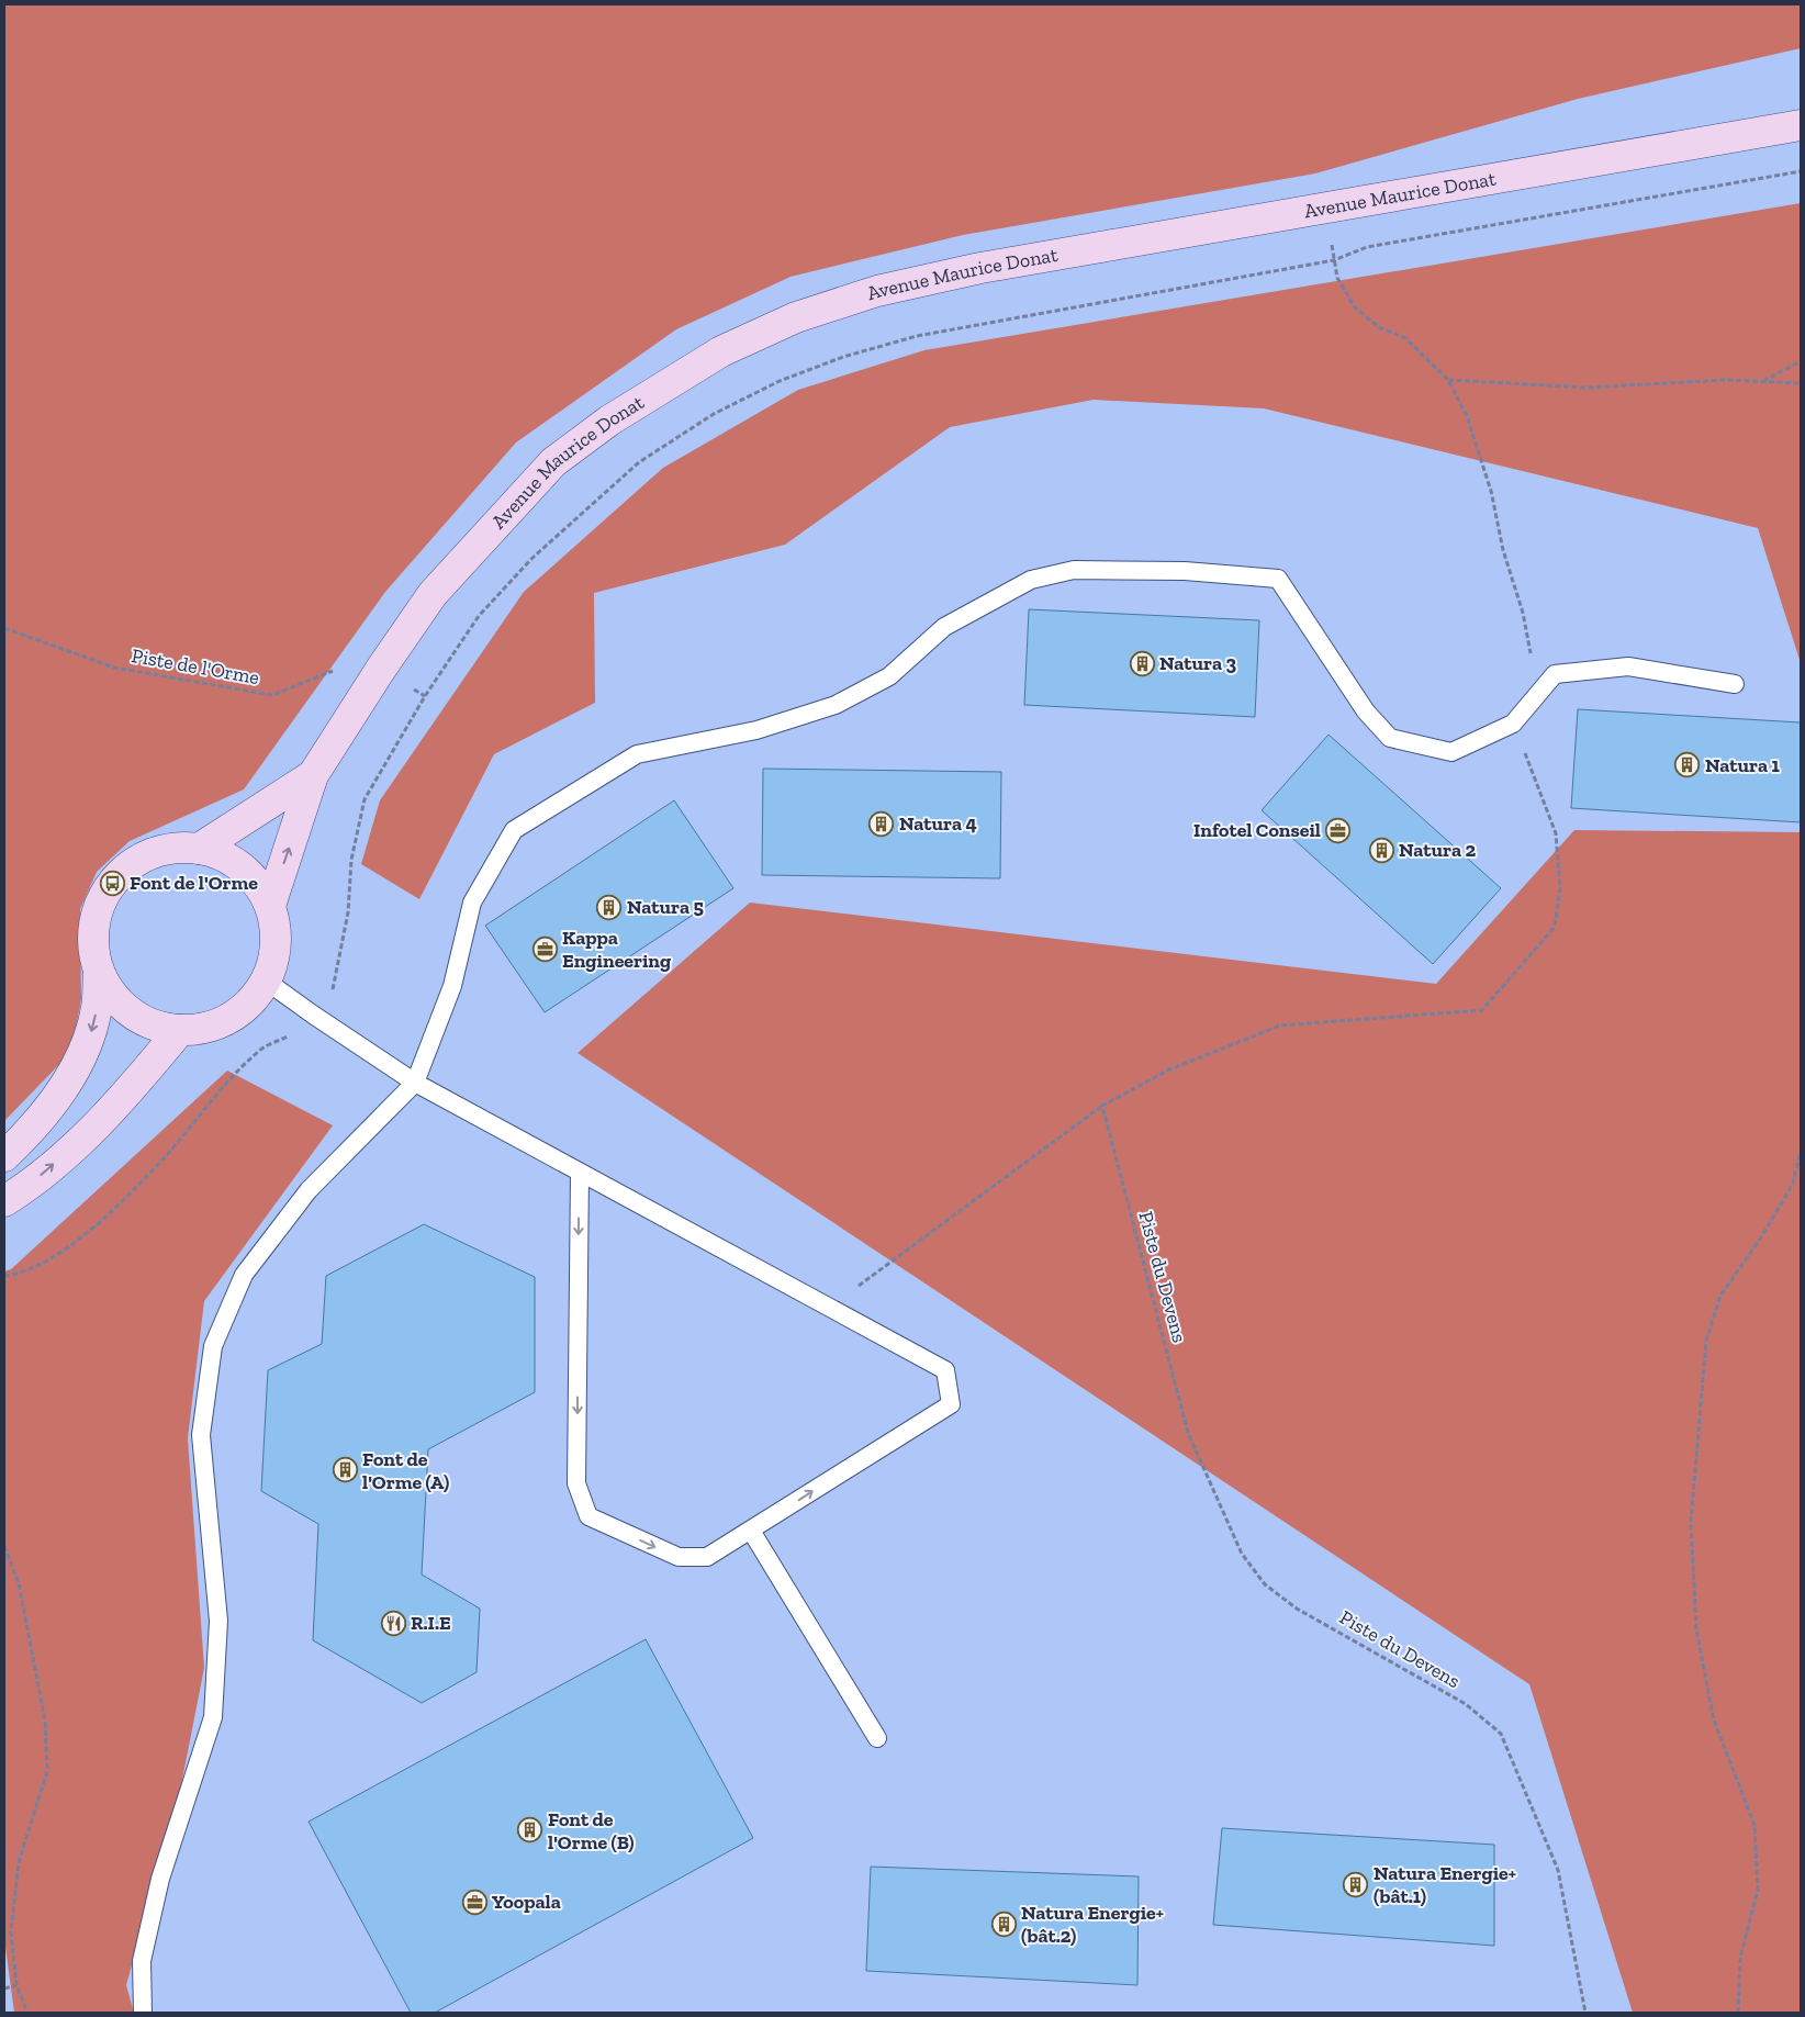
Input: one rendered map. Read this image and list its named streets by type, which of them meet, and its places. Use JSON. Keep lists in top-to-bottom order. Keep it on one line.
{"streets":{"main road":["Avenue Maurice Donat"],"path":["Piste de l'Orme","Piste du Devens"]},"crossings":[["Avenue Maurice Donat","Piste de l'Orme"]],"places":{"building":["Natura 3","Natura 1","Natura 4","Natura 2","Natura 5","Font de l'Orme (A)","Font de l'Orme (B)","Natura Energie+ (bât.1)","Natura Energie+ (bât.2)"],"office":["Infotel Conseil","Kappa Engineering","Yoopala"],"bus stop":["Font de l'Orme"],"restaurant":["R.I.E"]}}
